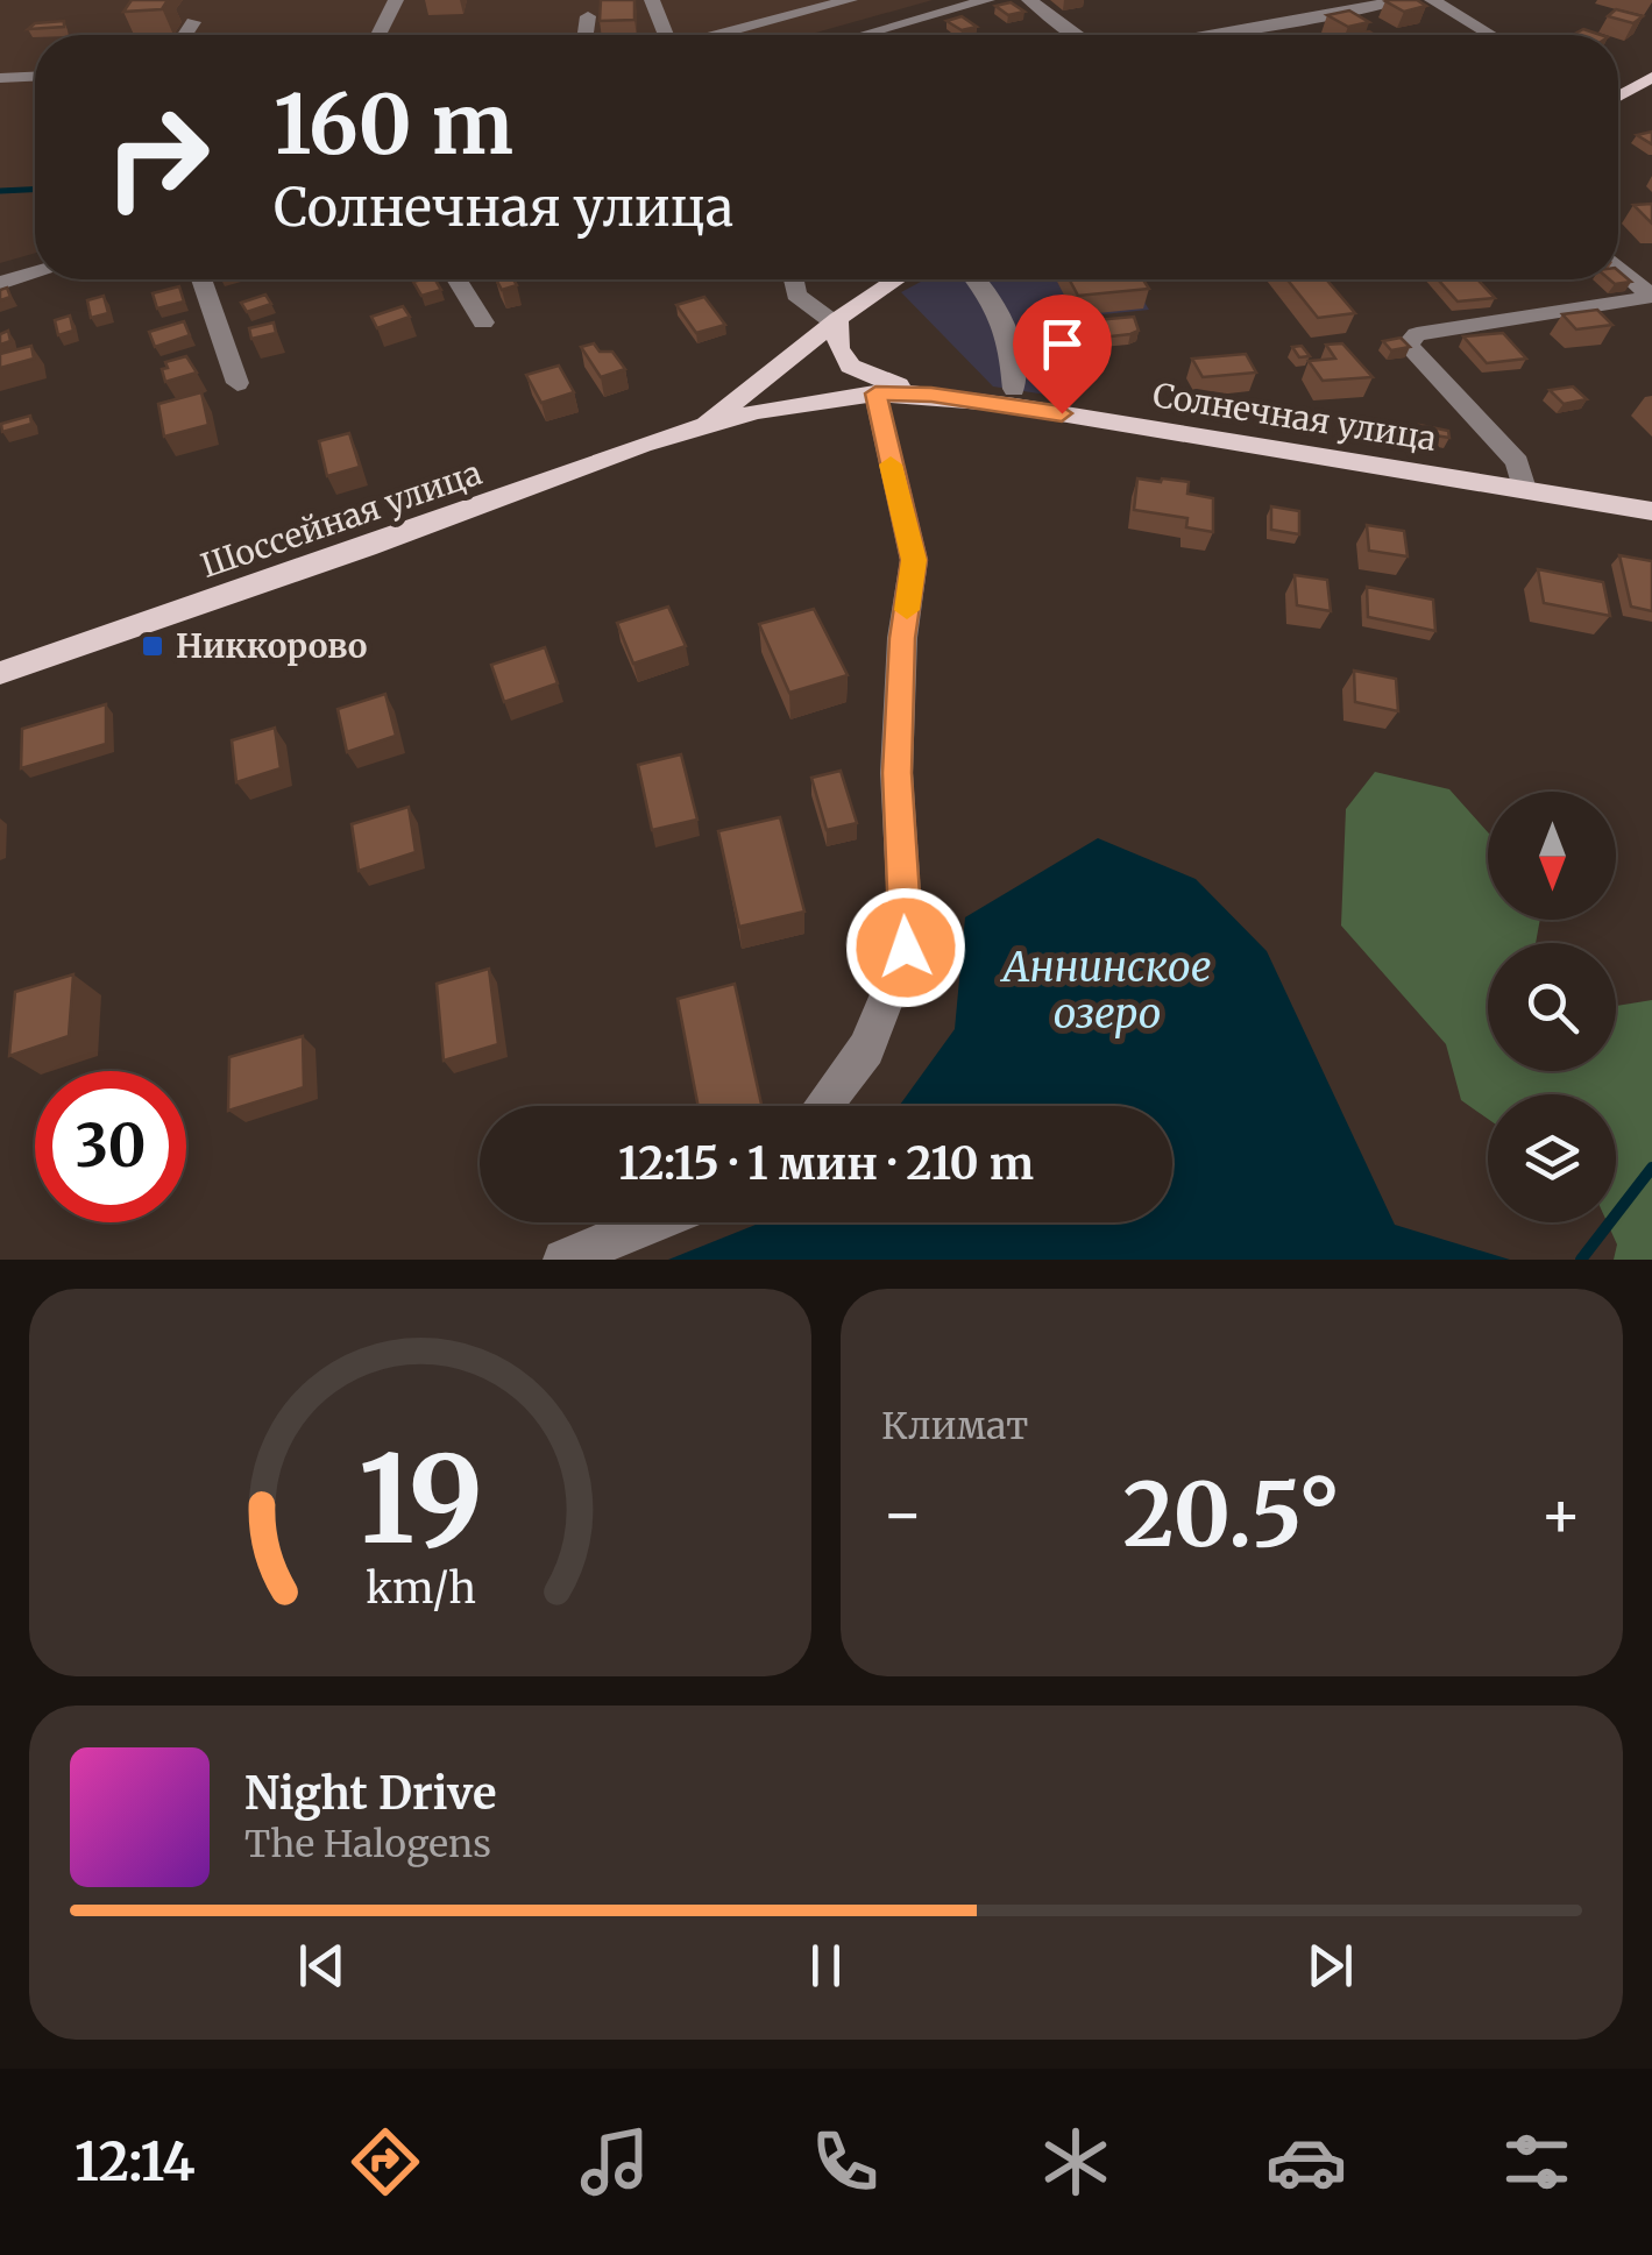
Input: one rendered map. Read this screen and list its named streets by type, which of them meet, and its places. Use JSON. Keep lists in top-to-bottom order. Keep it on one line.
{"streets":{"main road":["Солнечная улица","Шоссейная улица"]},"water":["Аннинское озеро"],"places":{"transit":["Никкорово"]},"north":"bottom","page":{"turn":["160 m","Солнечная улица"],"limit":"30","trip":"12:15 · 1 мин · 210 m","tile":"Климат","heat":["−","20.5°","+"],"song":["Night Drive","The Halogens"],"tabs":"12:14","gauge":["19","km/h"]}}
